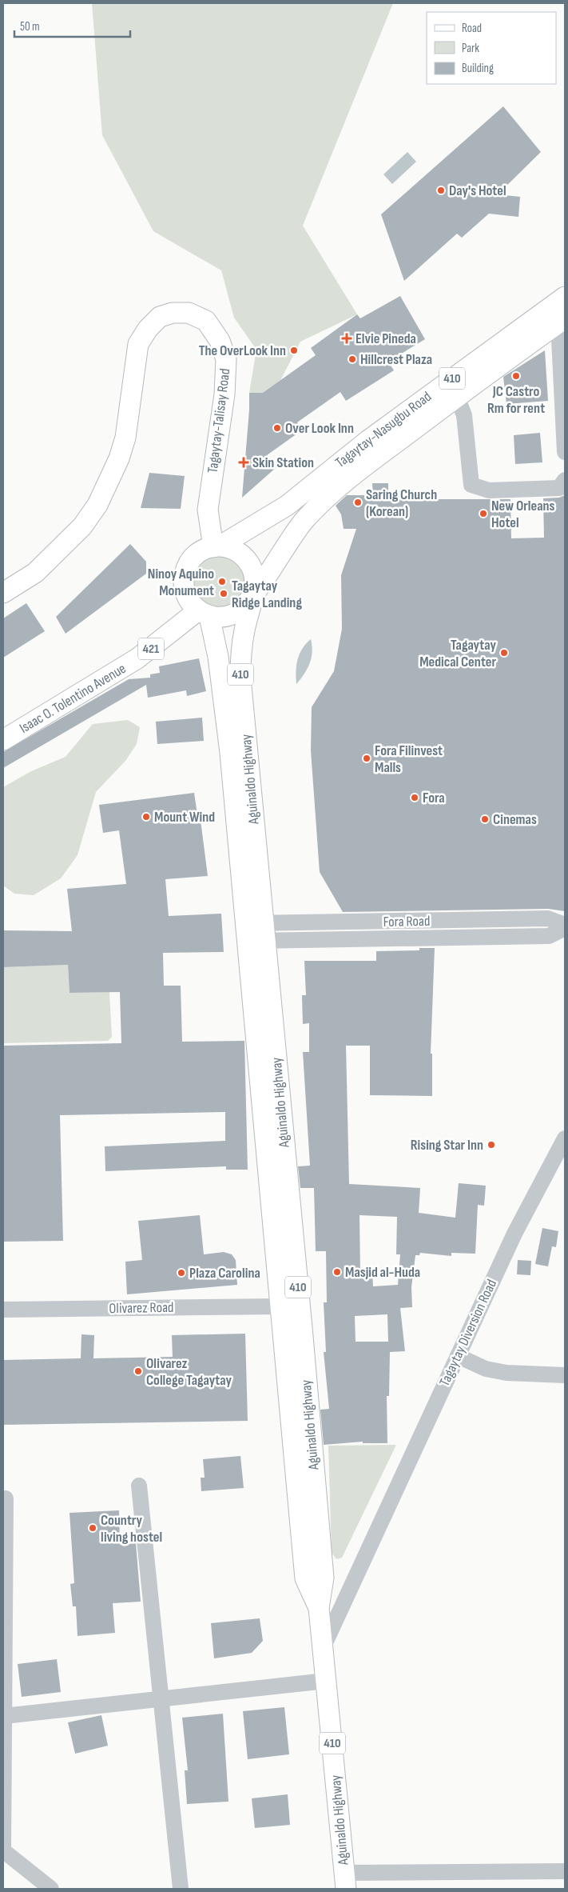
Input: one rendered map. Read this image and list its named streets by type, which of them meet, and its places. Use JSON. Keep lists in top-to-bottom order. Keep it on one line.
{"streets":{"main road":["410","Tagaytay-Talisay Road","Tagaytay-Nasugbu Road","421","Isaac O. Tolentino Avenue","Aguinaldo Highway"],"street":["Fora Road","Olivarez Road","Tagaytay Diversion Road"]},"crossings":[["410","Tagaytay-Talisay Road"],["410","Tagaytay-Nasugbu Road"],["410","Isaac O. Tolentino Avenue"],["410","Aguinaldo Highway"],["Tagaytay-Talisay Road","Tagaytay-Nasugbu Road"],["Tagaytay-Talisay Road","Isaac O. Tolentino Avenue"],["Tagaytay-Talisay Road","Aguinaldo Highway"],["Tagaytay-Nasugbu Road","Isaac O. Tolentino Avenue"],["Tagaytay-Nasugbu Road","Aguinaldo Highway"],["Isaac O. Tolentino Avenue","Aguinaldo Highway"],["Aguinaldo Highway","Fora Road"],["Aguinaldo Highway","Olivarez Road"],["Aguinaldo Highway","Tagaytay Diversion Road"]],"places":{"other":["Day's Hotel","The OverLook Inn","Hillcrest Plaza","JC Castro Rm for rent","Over Look Inn","Saring Church (Korean)","New Orleans Hotel","Ninoy Aquino Monument","Tagaytay Ridge Landing","Tagaytay Medical Center","Fora Filinvest Malls","Fora","Mount Wind","Cinemas","Rising Star Inn","Masjid al-Huda","Plaza Carolina","Olivarez College Tagaytay","Country living hostel"],"health":["Elvie Pineda","Skin Station"]},"legend":["Road","Park","Building"],"scale_bar":"50 m"}
